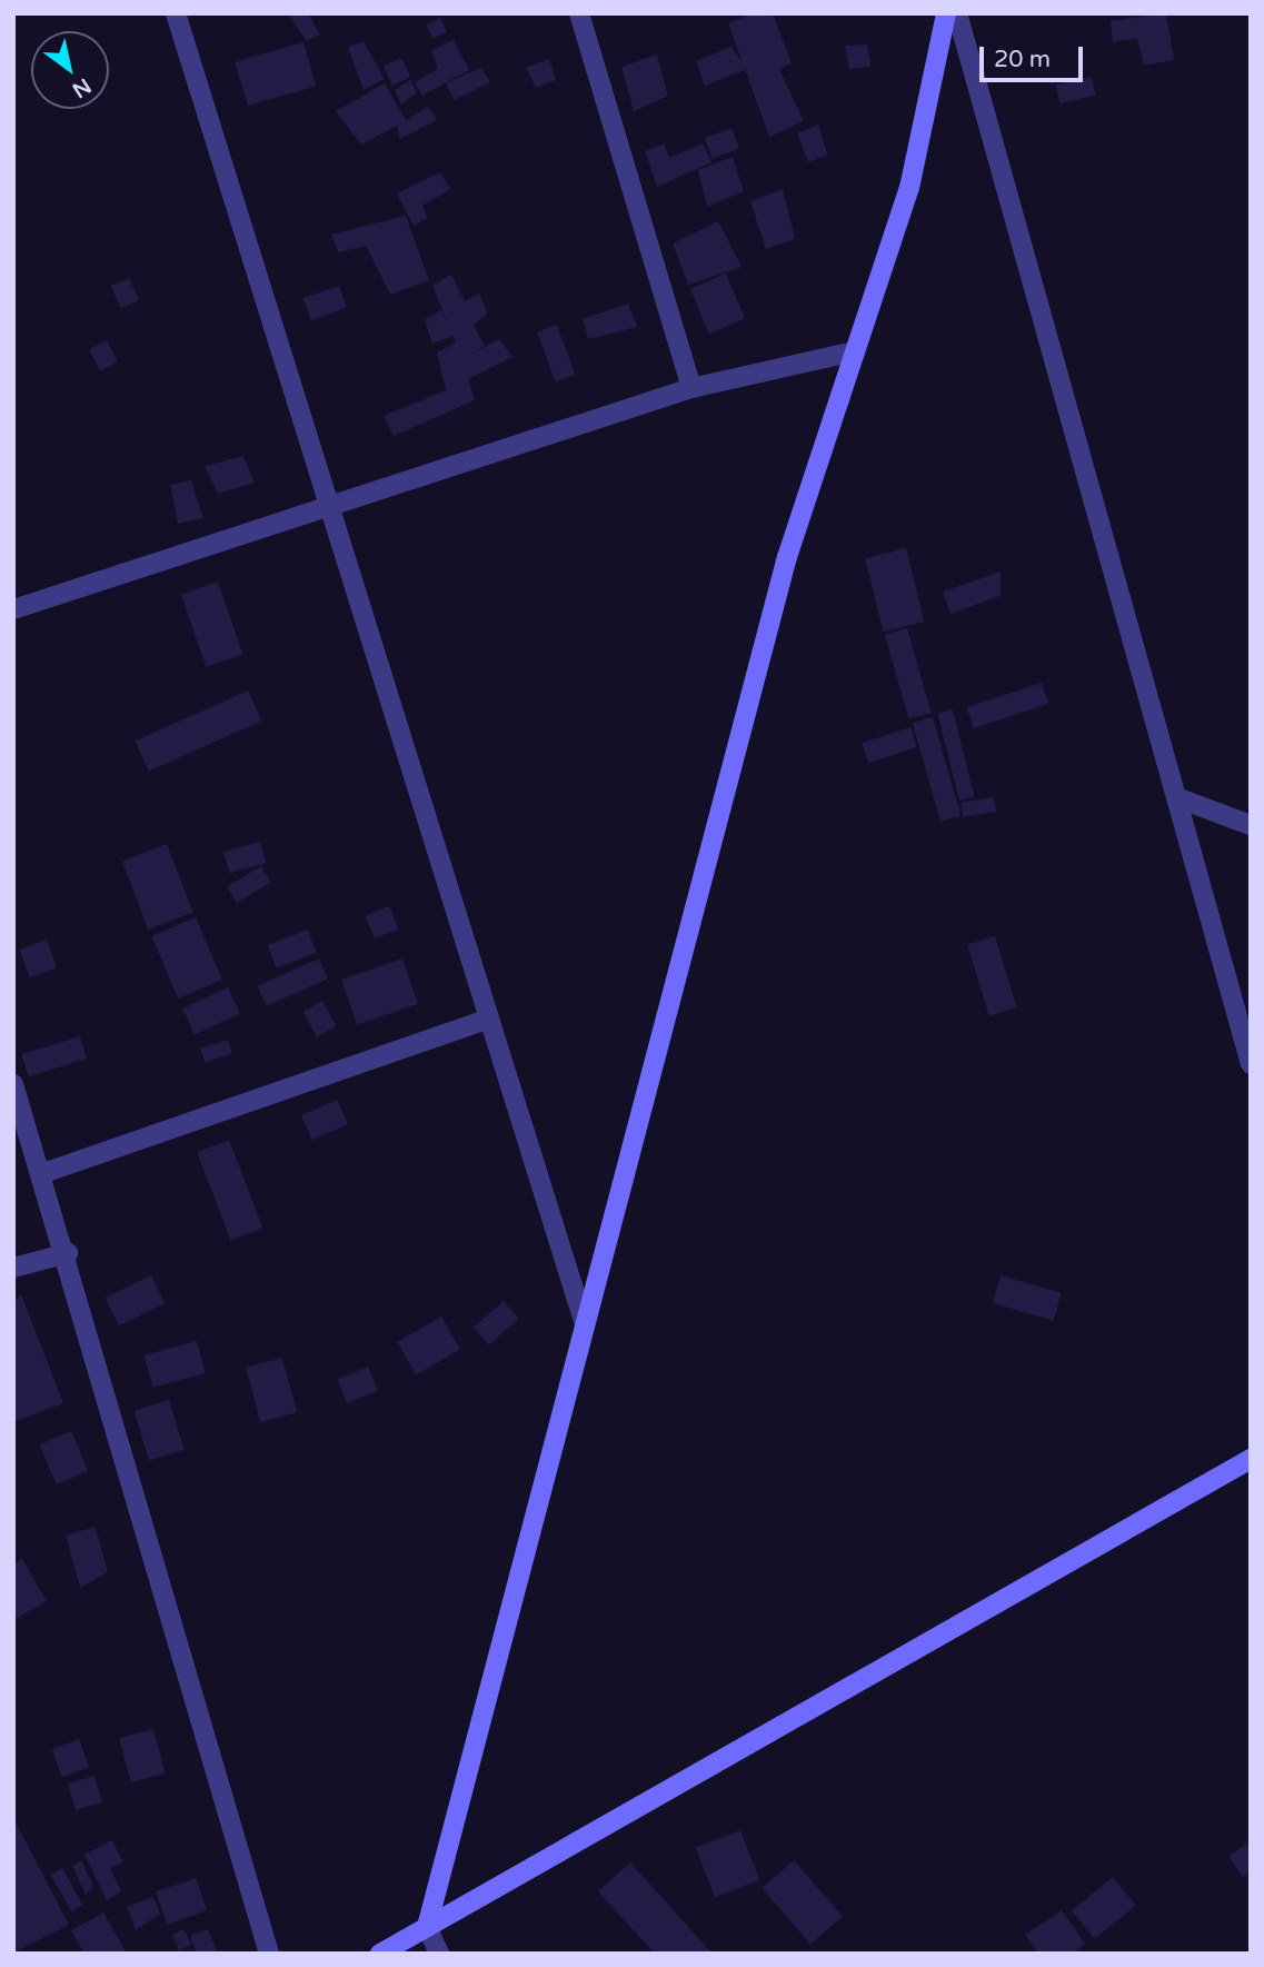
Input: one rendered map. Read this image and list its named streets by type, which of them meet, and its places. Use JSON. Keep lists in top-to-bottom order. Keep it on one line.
{"scale_bar":"20 m","north":"bottom right"}
